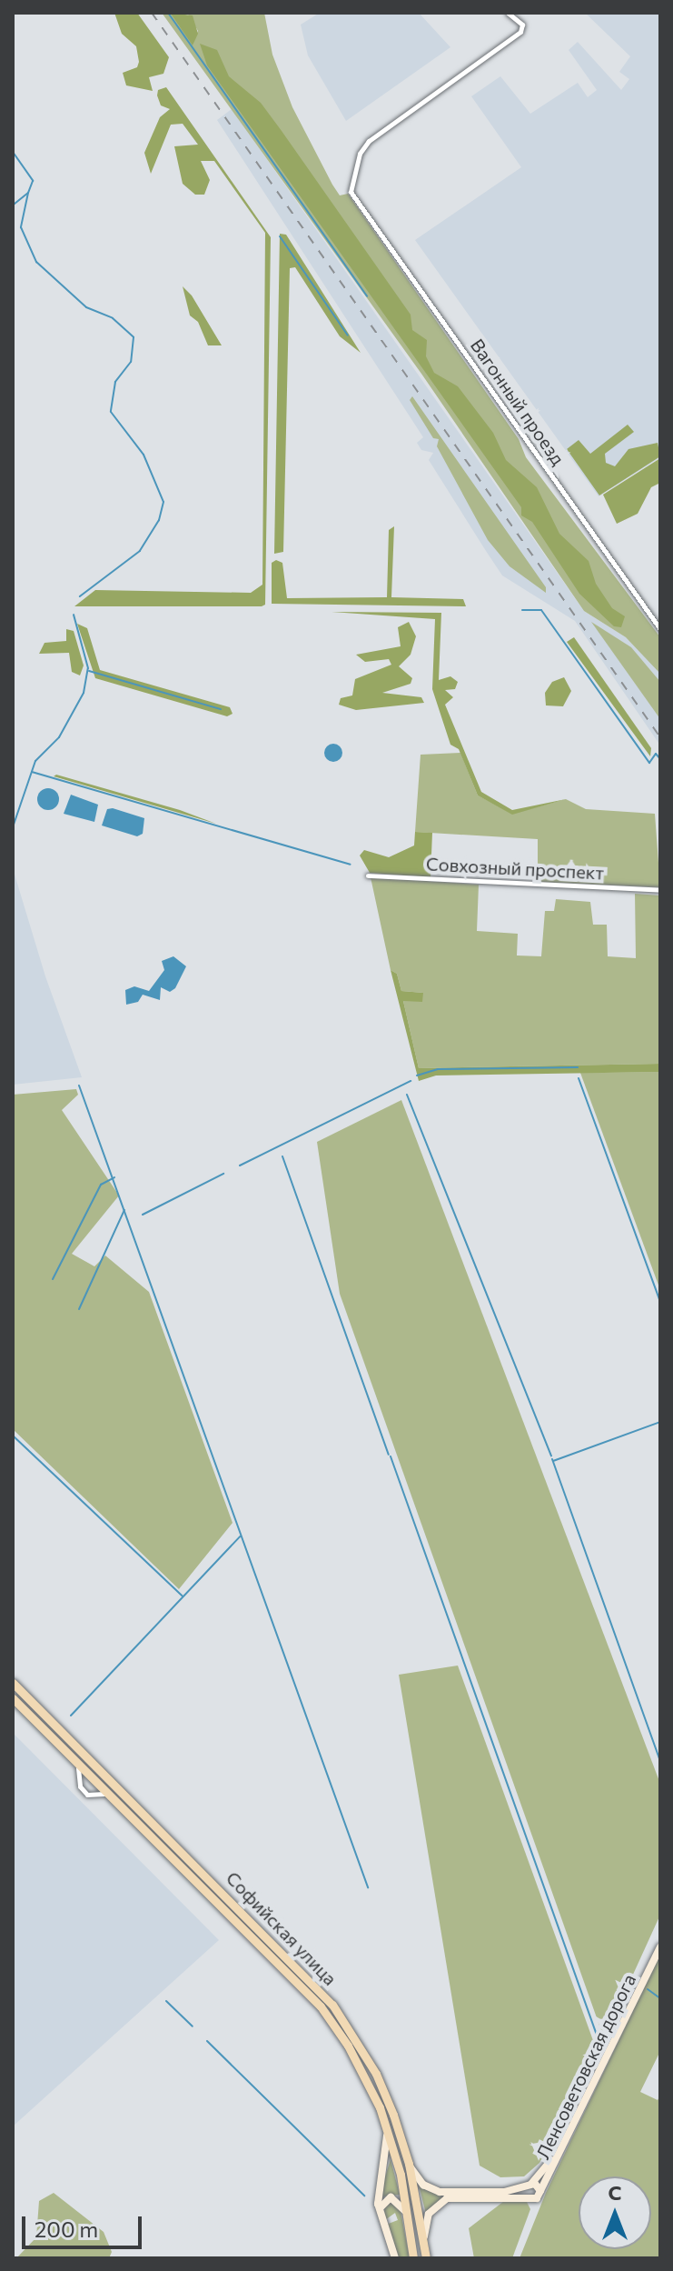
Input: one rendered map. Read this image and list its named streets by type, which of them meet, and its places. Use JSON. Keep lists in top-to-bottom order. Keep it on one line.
{"streets":{"main road":["Софийская улица"],"street":["Вагонный проезд","Совхозный проспект","Ленсоветовская дорога"]},"scale_bar":"200 m","north":"top"}
